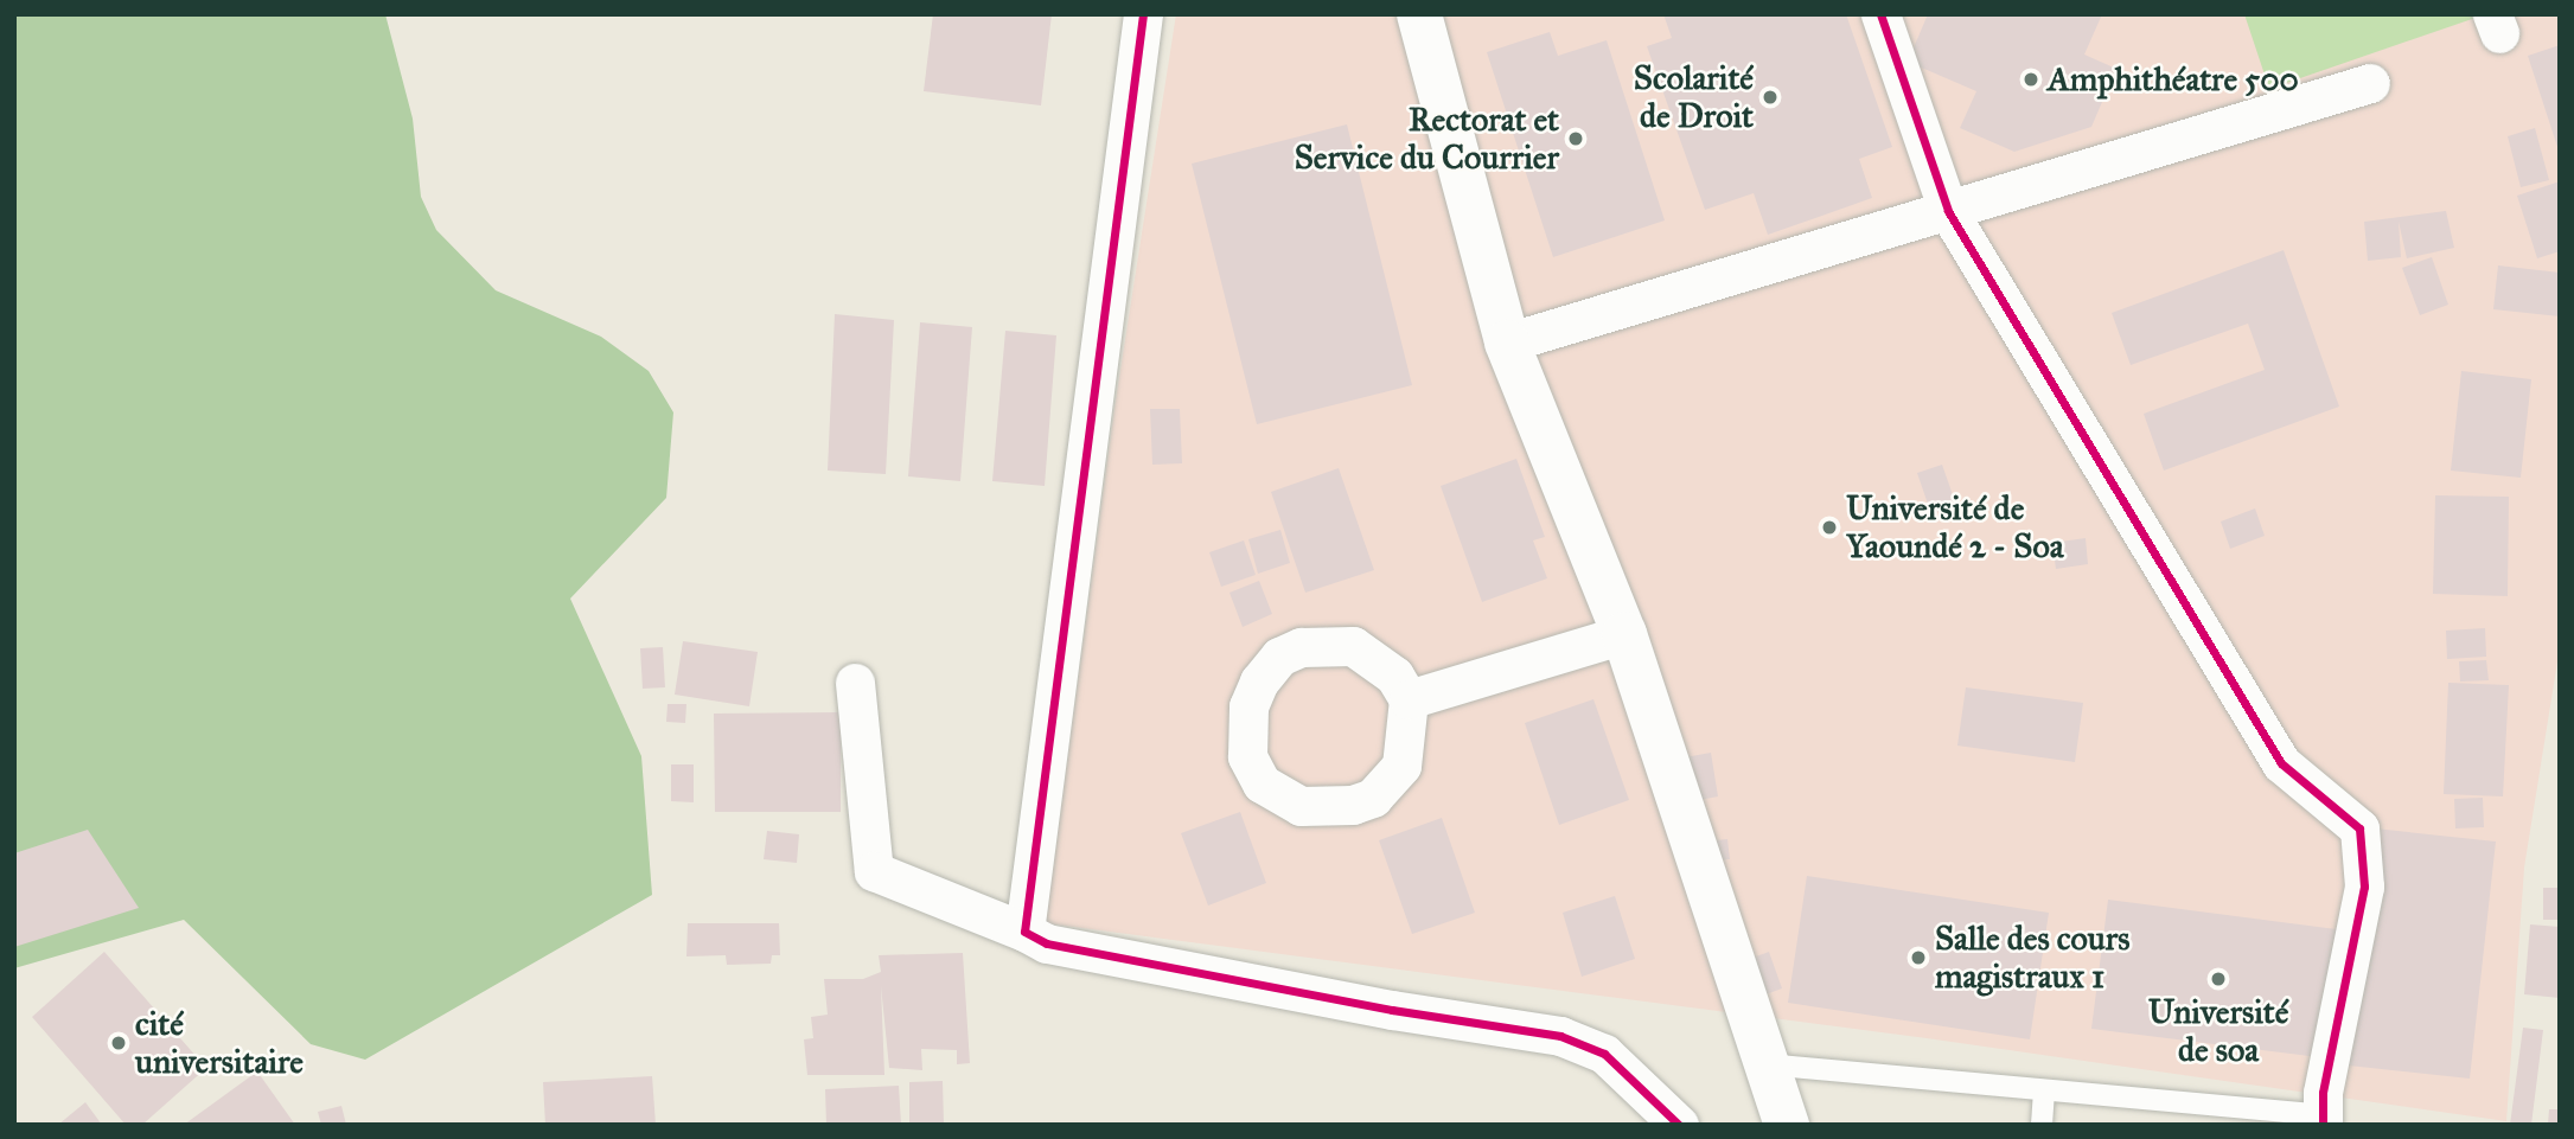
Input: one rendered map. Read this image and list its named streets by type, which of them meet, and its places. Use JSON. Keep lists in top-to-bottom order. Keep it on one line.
{"places":["Amphithéatre 500","Scolarité de Droit","Rectorat et Service du Courrier","Université de Yaoundé 2 - Soa","Salle des cours magistraux 1","Université de soa","cité universitaire"]}
